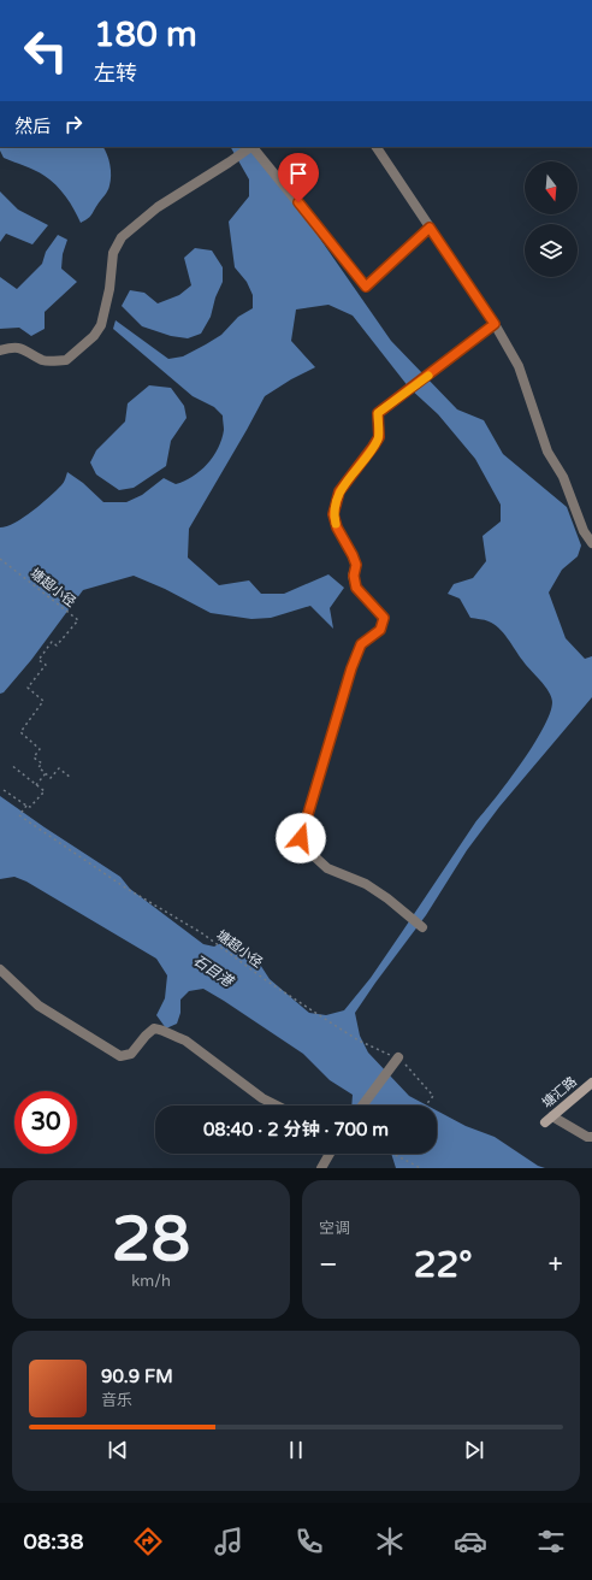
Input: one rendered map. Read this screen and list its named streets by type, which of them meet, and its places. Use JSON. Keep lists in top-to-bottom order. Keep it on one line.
{"streets":{"street":["塘汇路"],"path":["塘超小径"]},"water":["石目港"],"north":"bottom","page":{"turn":["180 m","左转"],"then":"然后","limit":"30","trip":"08:40 · 2 分钟 · 700 m","tile":[["28","km/h"],"空调"],"heat":["−","22°","+"],"song":["90.9 FM","音乐"],"tabs":"08:38"}}
